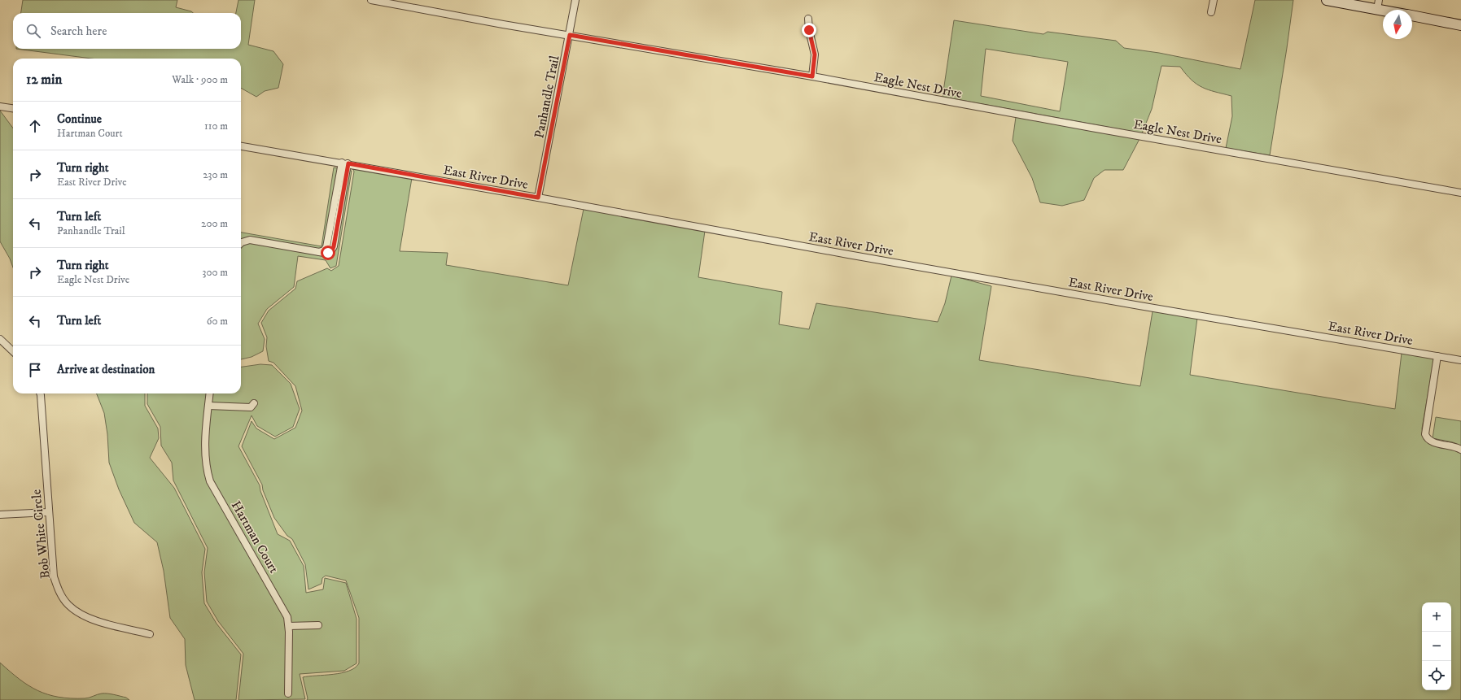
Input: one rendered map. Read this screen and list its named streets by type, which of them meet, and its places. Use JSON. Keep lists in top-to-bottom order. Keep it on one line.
{"streets":{"street":["Eagle Nest Drive","Panhandle Trail","East River Drive","Bob White Circle","Hartman Court"]},"crossings":[["Eagle Nest Drive","Panhandle Trail"],["Panhandle Trail","East River Drive"]],"north":"bottom","page":{"search":"Search here","heading":["12 min","Walk · 900 m"],"list":[["Continue","Hartman Court","110 m"],["Turn right","East River Drive","230 m"],["Turn left","Panhandle Trail","200 m"],["Turn right","Eagle Nest Drive","300 m"],["Turn left","60 m"],"Arrive at destination"],"map_buttons":["+","−"]}}
